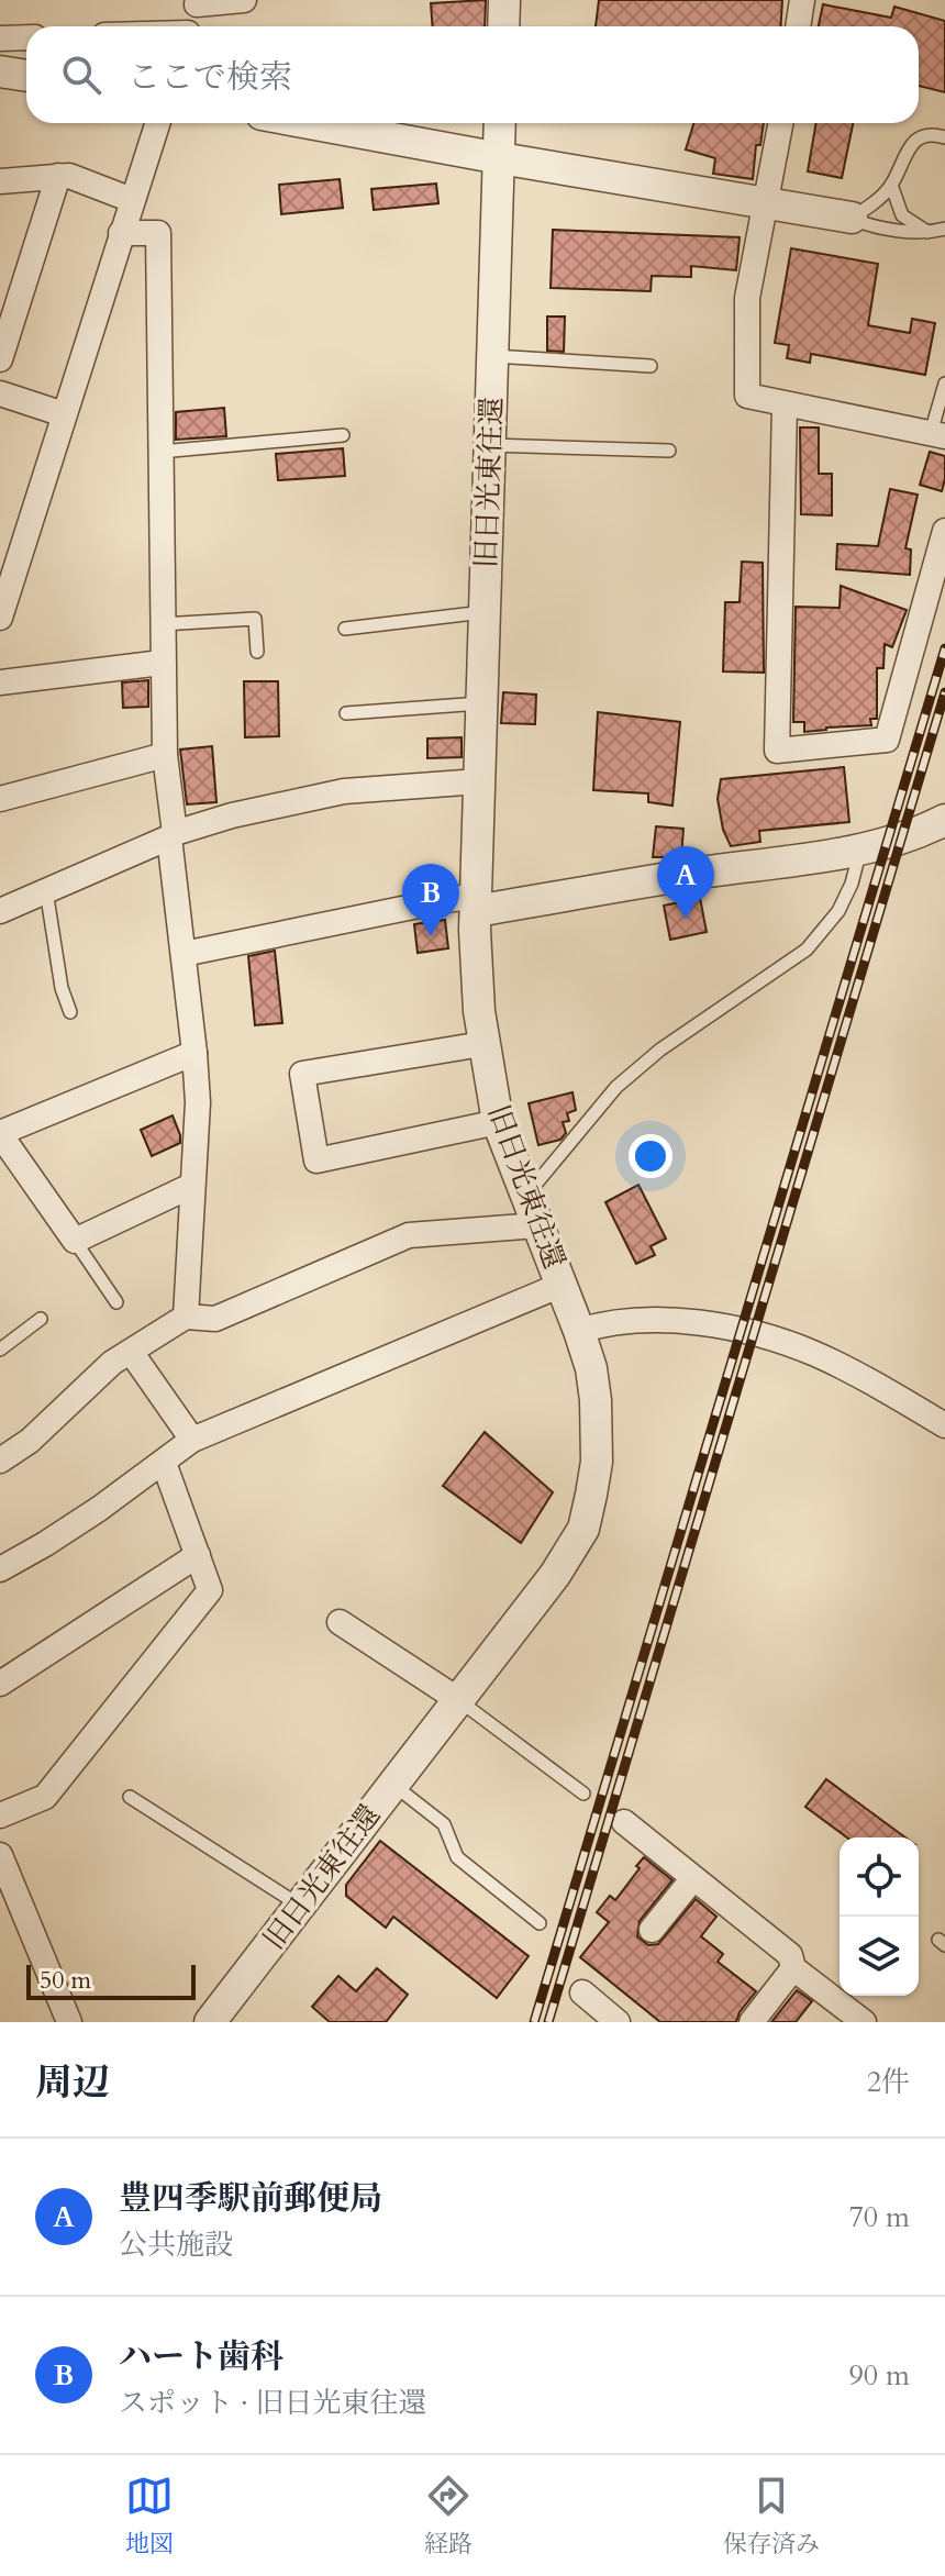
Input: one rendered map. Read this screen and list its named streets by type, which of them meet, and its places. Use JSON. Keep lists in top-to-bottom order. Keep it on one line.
{"streets":{"street":["旧日光東往還"]},"scale_bar":"50 m","page":{"search":"ここで検索","pins":["A","B"],"scale":"50 m","heading":["周辺","2件"],"list":[{"mark":"A","name":"豊四季駅前郵便局","note":"公共施設","value":"70 m"},{"mark":"B","name":"ハート歯科","note":"スポット · 旧日光東往還","value":"90 m"}],"nav":["地図","経路","保存済み"]}}
